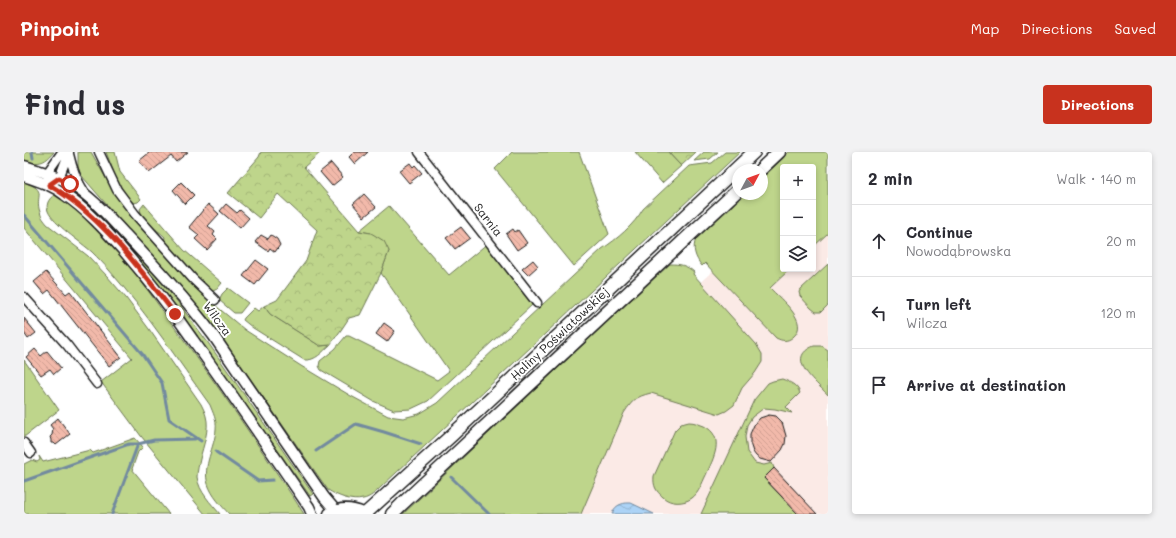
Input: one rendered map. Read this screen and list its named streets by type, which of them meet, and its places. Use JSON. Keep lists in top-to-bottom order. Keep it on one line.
{"streets":{"main road":["Haliny Poświatowskiej"],"street":["Sarnia","Wilcza"]},"north":"top right","page":{"header":"Pinpoint","nav":["Map","Directions","Saved"],"buttons":"Directions","title":"Find us","heading":["2 min","Walk · 140 m"],"map_buttons":["+","−"],"list":[["Continue","Nowodąbrowska","20 m"],["Turn left","Wilcza","120 m"],"Arrive at destination"]}}
